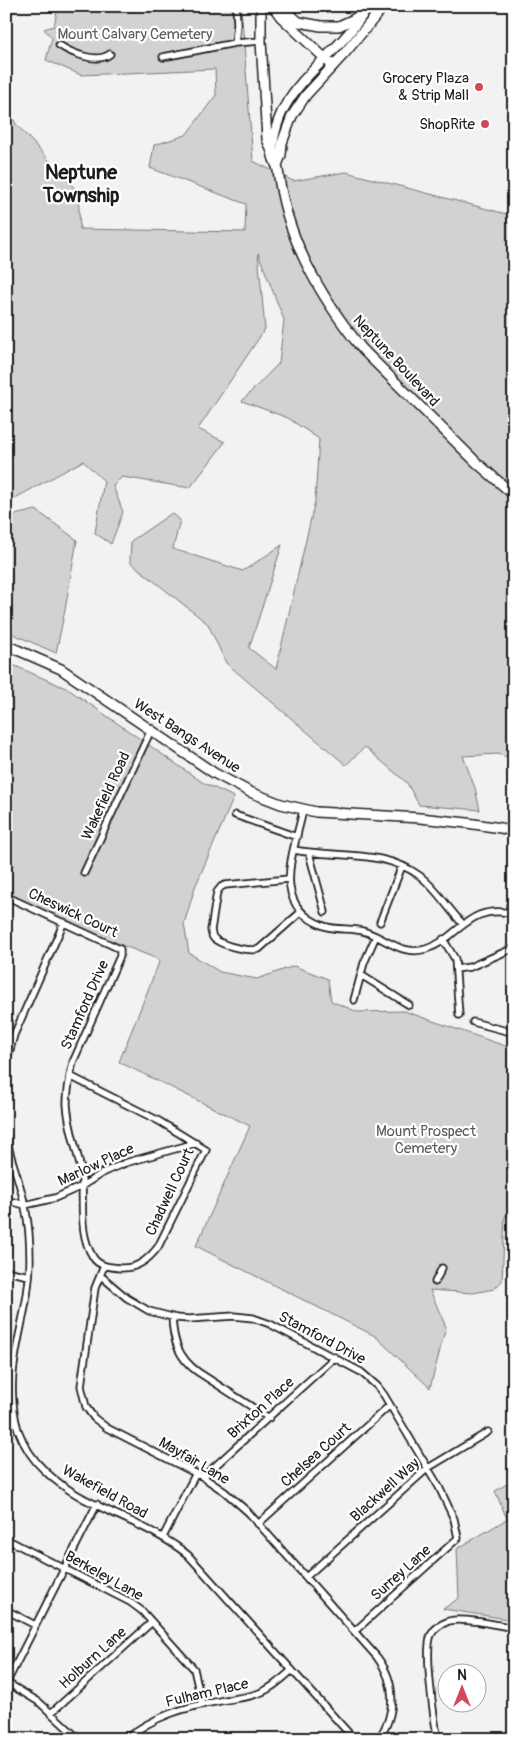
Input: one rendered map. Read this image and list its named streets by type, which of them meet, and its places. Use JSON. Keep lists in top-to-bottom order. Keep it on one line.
{"streets":{"street":["Neptune Boulevard","West Bangs Avenue","Wakefield Road","Cheswick Court","Stamford Drive","Marlow Place","Chadwell Court","Brixton Place","Chelsea Court","Mayfair Lane","Blackwell Way","Surrey Lane","Berkeley Lane","Holburn Lane","Fulham Place"]},"crossings":[["West Bangs Avenue","Wakefield Road"],["Wakefield Road","Marlow Place"],["Wakefield Road","Fulham Place"],["Cheswick Court","Stamford Drive"],["Stamford Drive","Marlow Place"],["Stamford Drive","Chadwell Court"],["Stamford Drive","Brixton Place"],["Stamford Drive","Chelsea Court"],["Stamford Drive","Mayfair Lane"],["Stamford Drive","Blackwell Way"],["Stamford Drive","Surrey Lane"],["Marlow Place","Chadwell Court"],["Chadwell Court","Mayfair Lane"],["Brixton Place","Mayfair Lane"],["Chelsea Court","Mayfair Lane"],["Mayfair Lane","Blackwell Way"],["Mayfair Lane","Surrey Lane"],["Berkeley Lane","Holburn Lane"],["Berkeley Lane","Fulham Place"]],"districts":["Neptune Township"],"parks":["Mount Calvary Cemetery","Mount Prospect Cemetery"],"places":["Grocery Plaza & Strip Mall","ShopRite"],"north":"top"}
